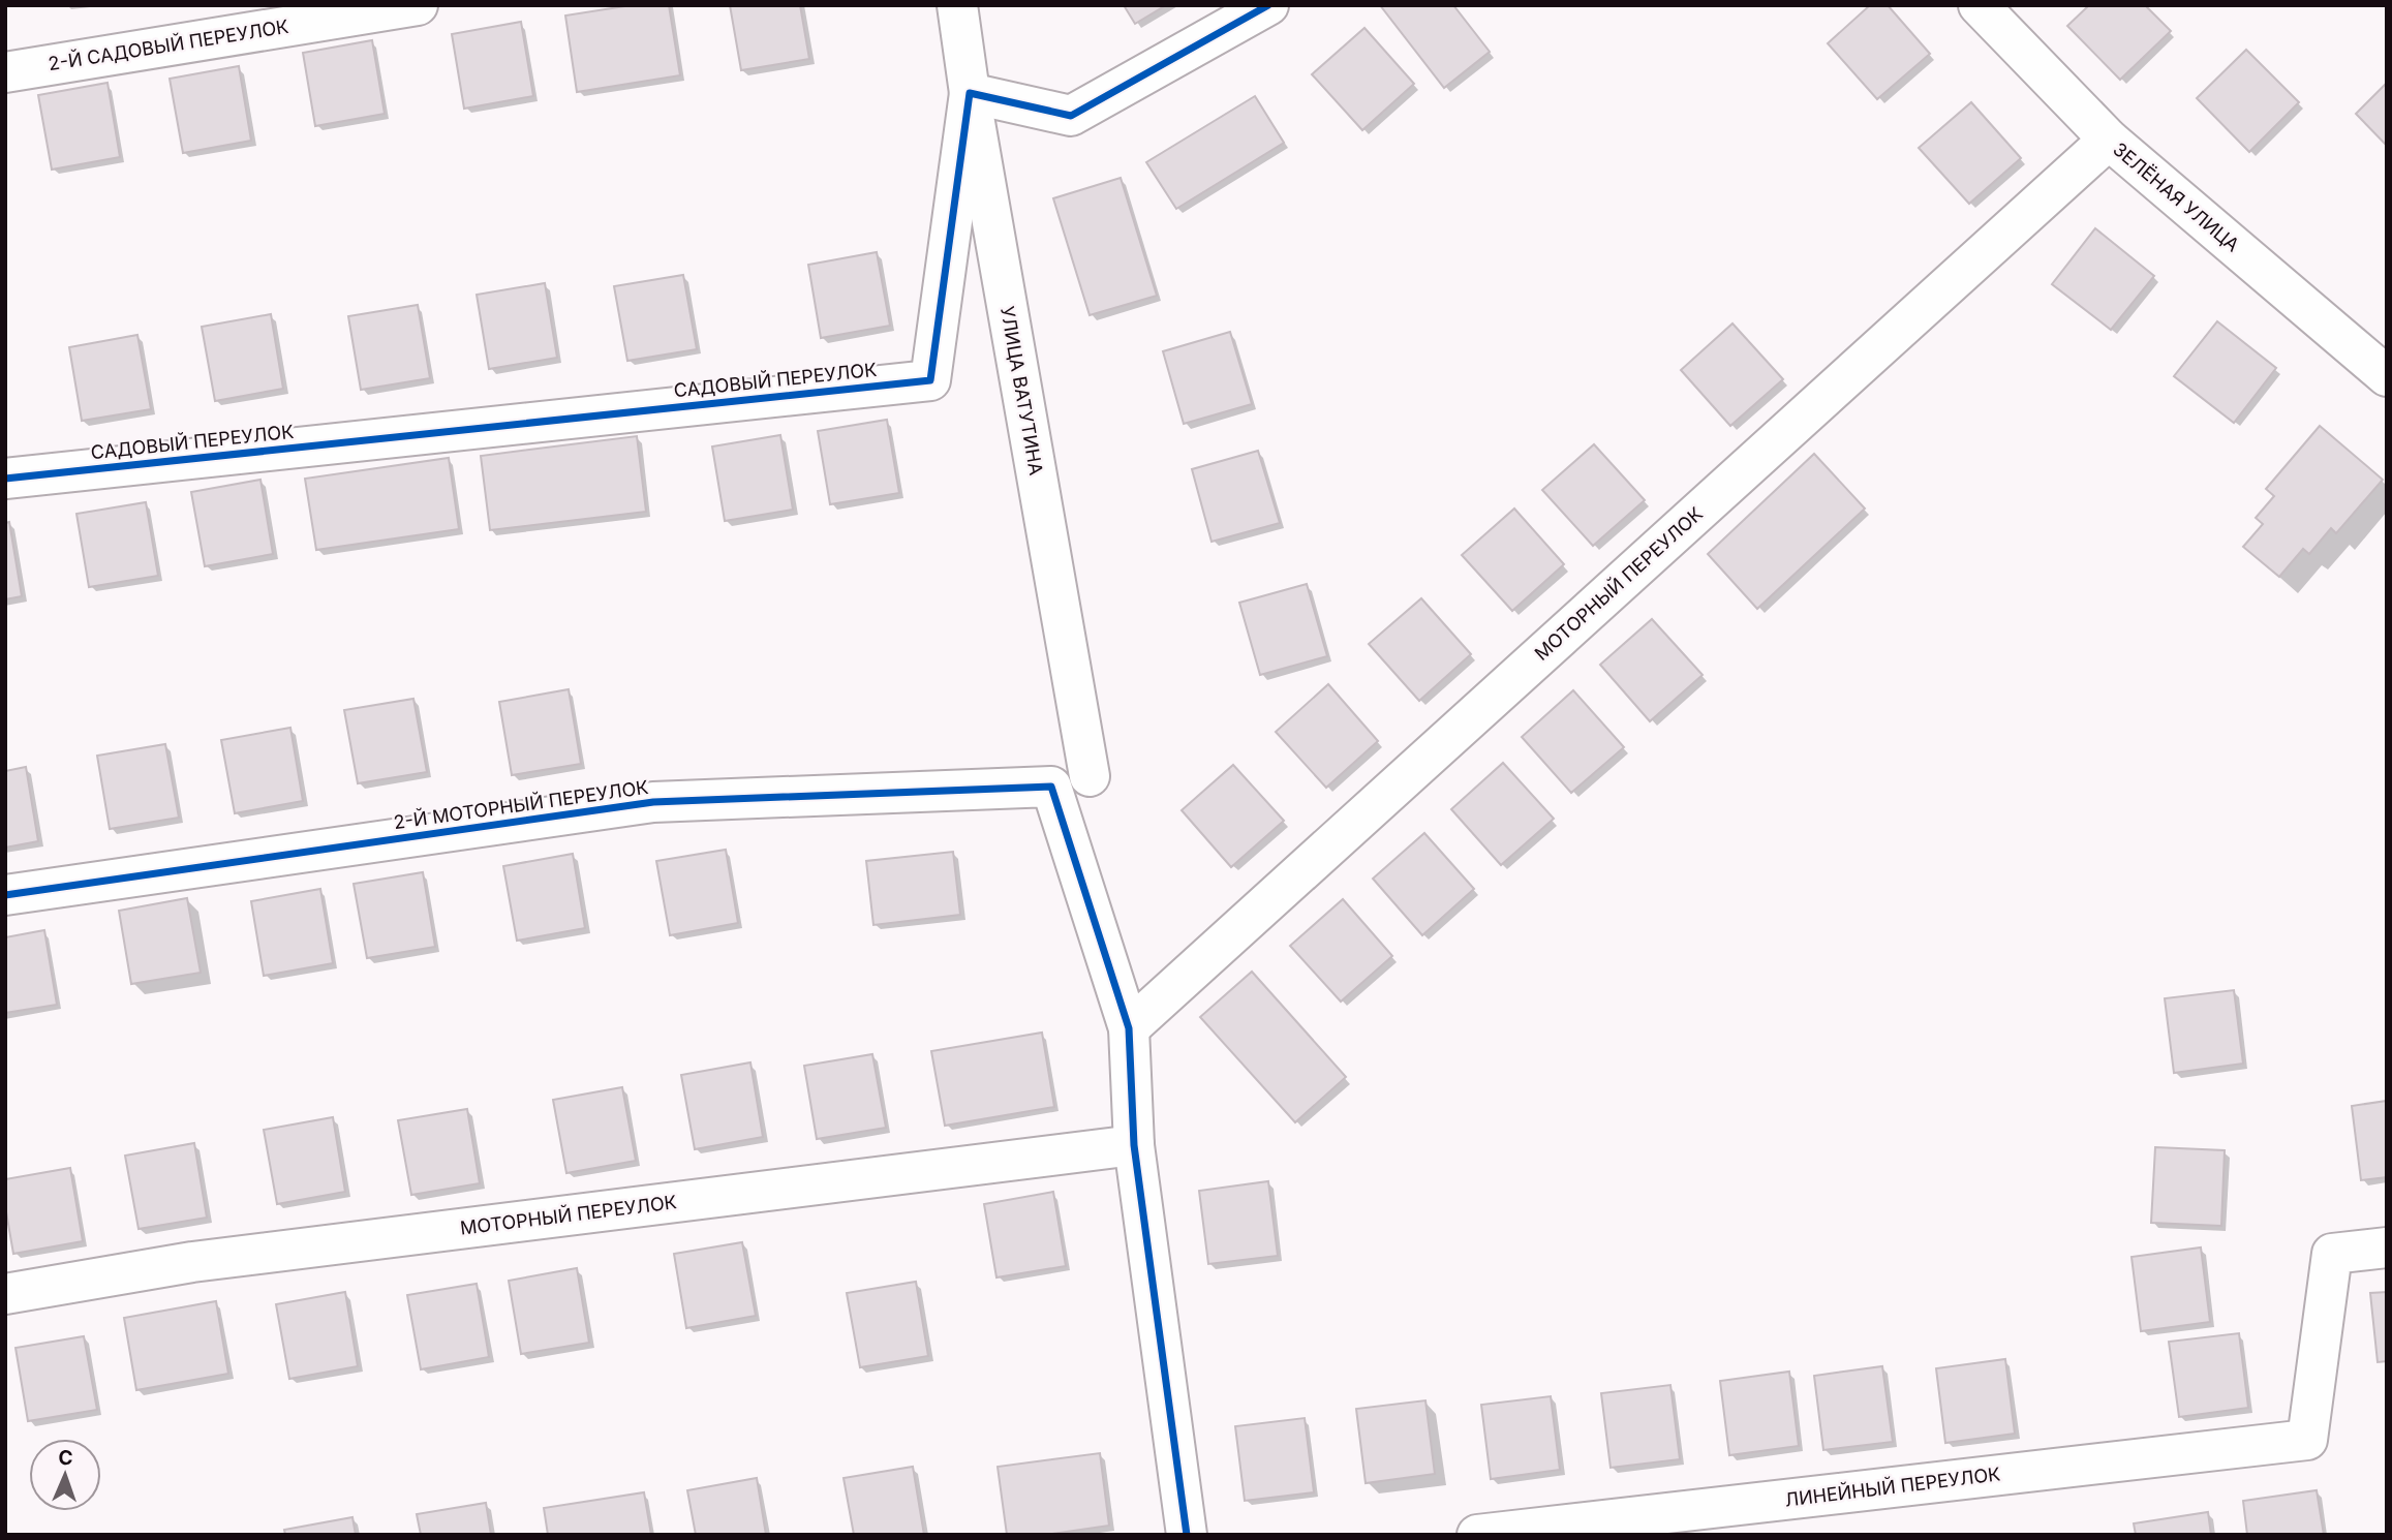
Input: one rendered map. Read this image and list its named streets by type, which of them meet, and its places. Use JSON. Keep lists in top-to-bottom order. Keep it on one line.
{"streets":{"street":["2-Й САДОВЫЙ ПЕРЕУЛОК","ЗЕЛЁНАЯ УЛИЦА","САДОВЫЙ ПЕРЕУЛОК","УЛИЦА ВАТУТИНА","МОТОРНЫЙ ПЕРЕУЛОК","2-Й МОТОРНЫЙ ПЕРЕУЛОК","ЛИНЕЙНЫЙ ПЕРЕУЛОК"]},"crossings":[["ЗЕЛЁНАЯ УЛИЦА","МОТОРНЫЙ ПЕРЕУЛОК"],["САДОВЫЙ ПЕРЕУЛОК","УЛИЦА ВАТУТИНА"],["МОТОРНЫЙ ПЕРЕУЛОК","2-Й МОТОРНЫЙ ПЕРЕУЛОК"]],"north":"top"}
